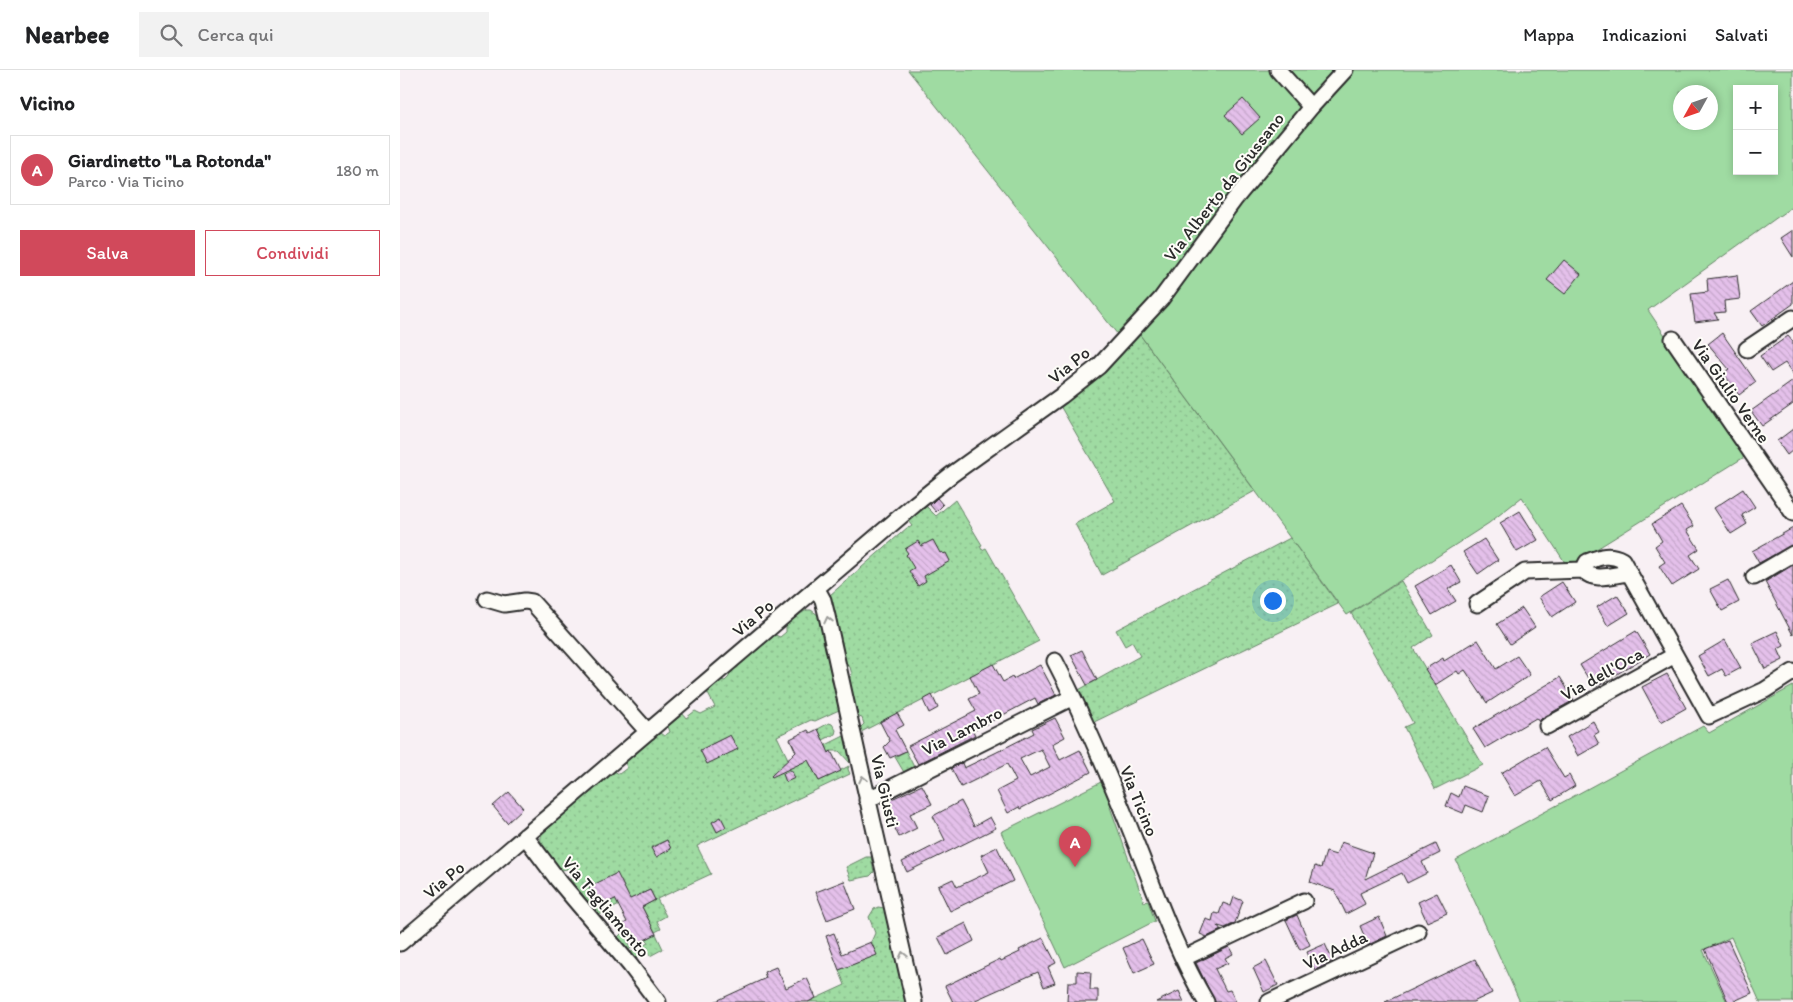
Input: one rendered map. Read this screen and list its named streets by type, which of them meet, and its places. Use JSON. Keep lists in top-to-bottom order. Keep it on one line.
{"streets":{"street":["Via Alberto da Giussano","Via Po","Via Giulio Verne","Via dell'Oca","Via Lambro","Via Giusti","Via Ticino","Via Tagliamento","Via Adda"]},"crossings":[["Via Alberto da Giussano","Via Po"],["Via Po","Via Giusti"],["Via Po","Via Tagliamento"],["Via Lambro","Via Giusti"],["Via Lambro","Via Ticino"]],"one_way":["Via Giusti"],"north":"bottom left","page":{"header":"Nearbee","search":"Cerca qui","nav":["Mappa","Indicazioni","Salvati"],"heading":"Vicino","map_buttons":["+","−"],"list":[{"mark":"A","name":"Giardinetto \"La Rotonda\"","note":"Parco · Via Ticino","value":"180 m"}],"buttons":["Salva","Condividi"],"pins":"A"}}
